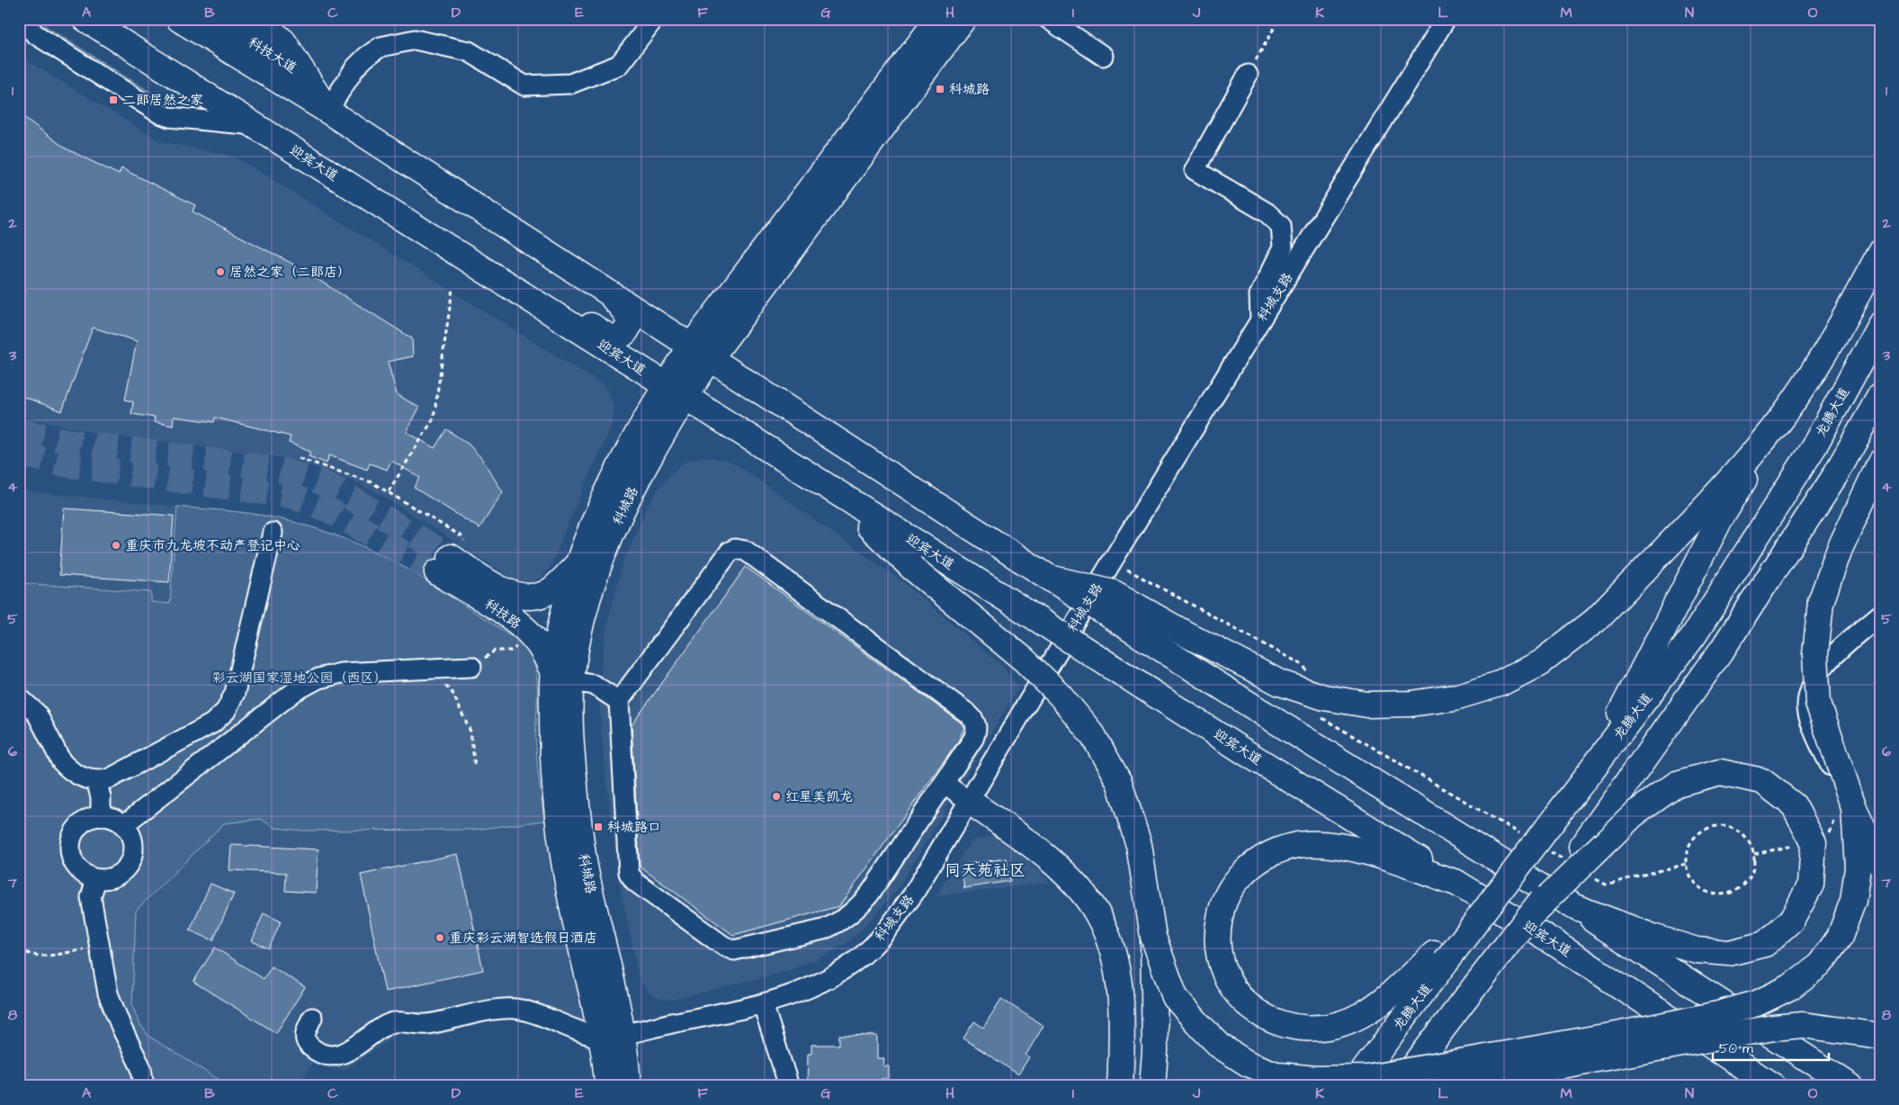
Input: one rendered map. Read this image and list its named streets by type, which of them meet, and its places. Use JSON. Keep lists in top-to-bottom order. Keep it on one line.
{"streets":{"main road":["科技大道","迎宾大道","龙腾大道","科城路","科技路"],"street":["科城支路"]},"crossings":[["迎宾大道","科城路"],["科城支路","科城路"],["科城路","科技路"]],"districts":["同天苑社区"],"parks":["彩云湖国家湿地公园（西区）"],"places":{"transit":["科城路","二郎居然之家","科城路口"],"other":["居然之家（二郎店）","重庆市九龙坡不动产登记中心","红星美凯龙","重庆彩云湖智选假日酒店"]},"scale_bar":"50 m","grid":{"columns":["A","B","C","D","E","F","G","H","I","J","K","L","M","N","O"],"rows":["1","2","3","4","5","6","7","8"]}}
